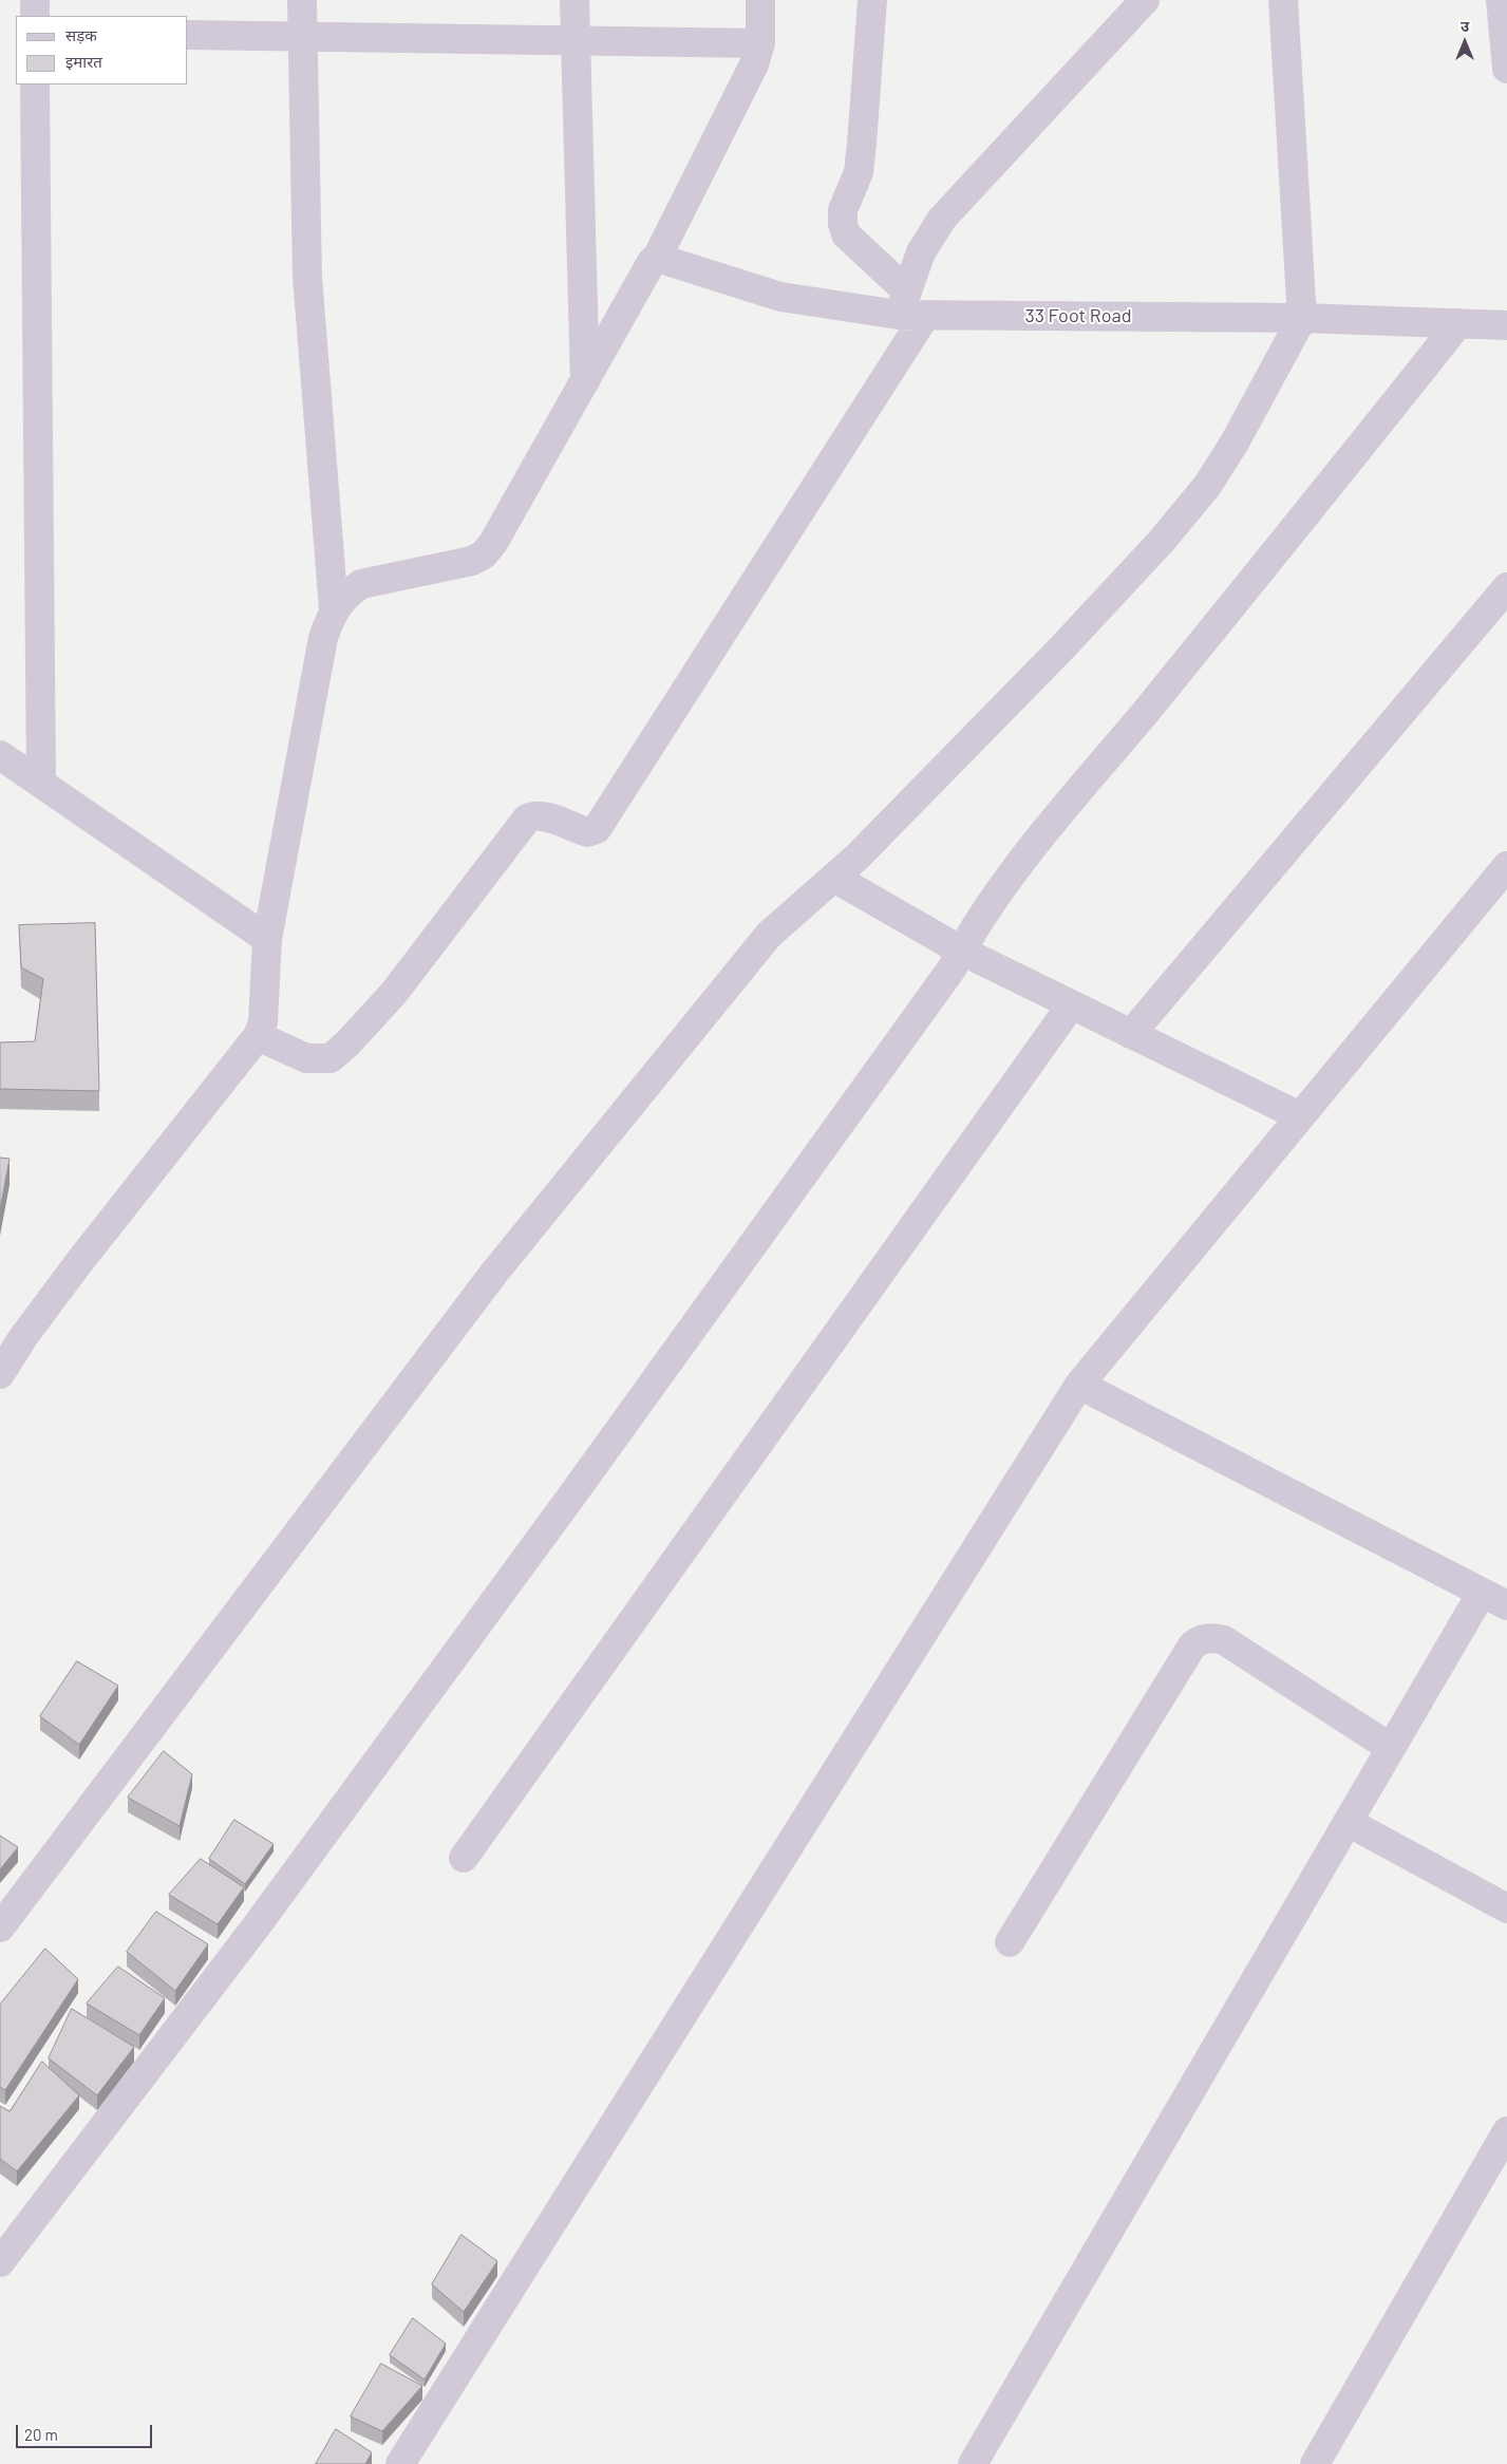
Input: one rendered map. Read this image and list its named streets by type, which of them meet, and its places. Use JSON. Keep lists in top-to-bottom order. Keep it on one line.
{"streets":{"street":["33 Foot Road"]},"legend":["सड़क","इमारत"],"scale_bar":"20 m","north":"top"}
